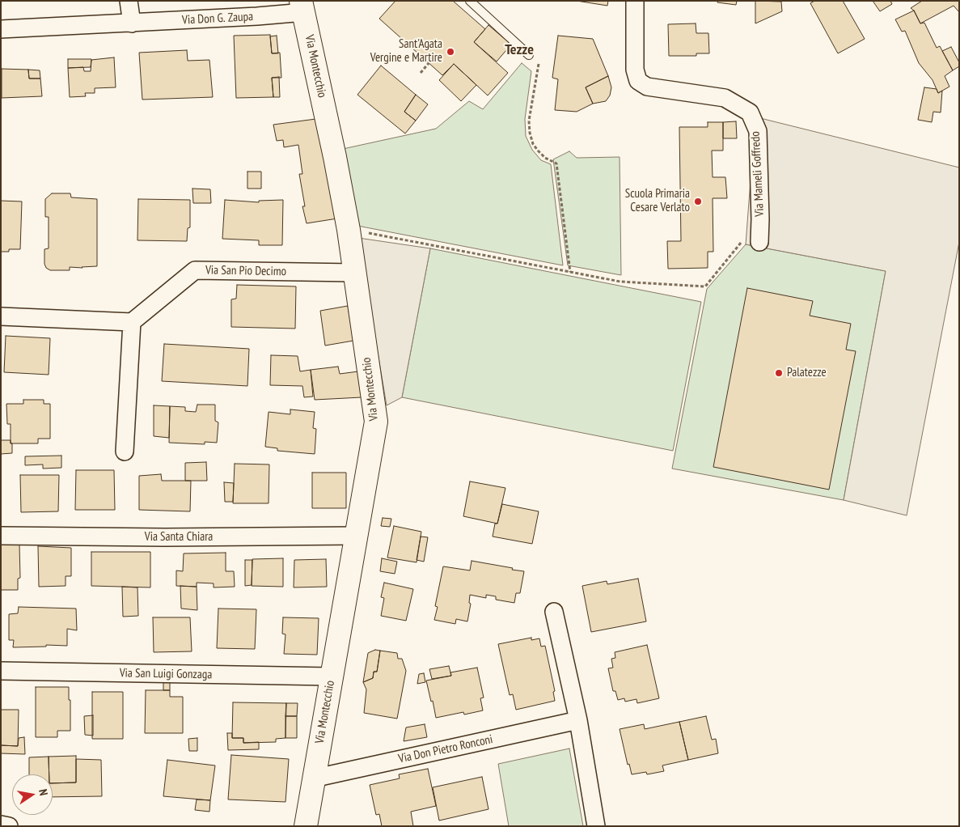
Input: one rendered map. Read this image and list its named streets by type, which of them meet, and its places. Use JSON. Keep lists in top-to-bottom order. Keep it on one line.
{"streets":{"street":["Via Don G. Zaupa","Via Montecchio","Via Mameli Goffredo","Via San Pio Decimo","Via Santa Chiara","Via San Luigi Gonzaga","Via Don Pietro Ronconi"]},"crossings":[["Via Don G. Zaupa","Via Montecchio"],["Via Montecchio","Via San Pio Decimo"],["Via Montecchio","Via Santa Chiara"],["Via Montecchio","Via San Luigi Gonzaga"],["Via Montecchio","Via Don Pietro Ronconi"]],"districts":["Tezze"],"places":["Sant'Agata Vergine e Martire","Scuola Primaria Cesare Verlato","Palatezze"],"north":"right"}
